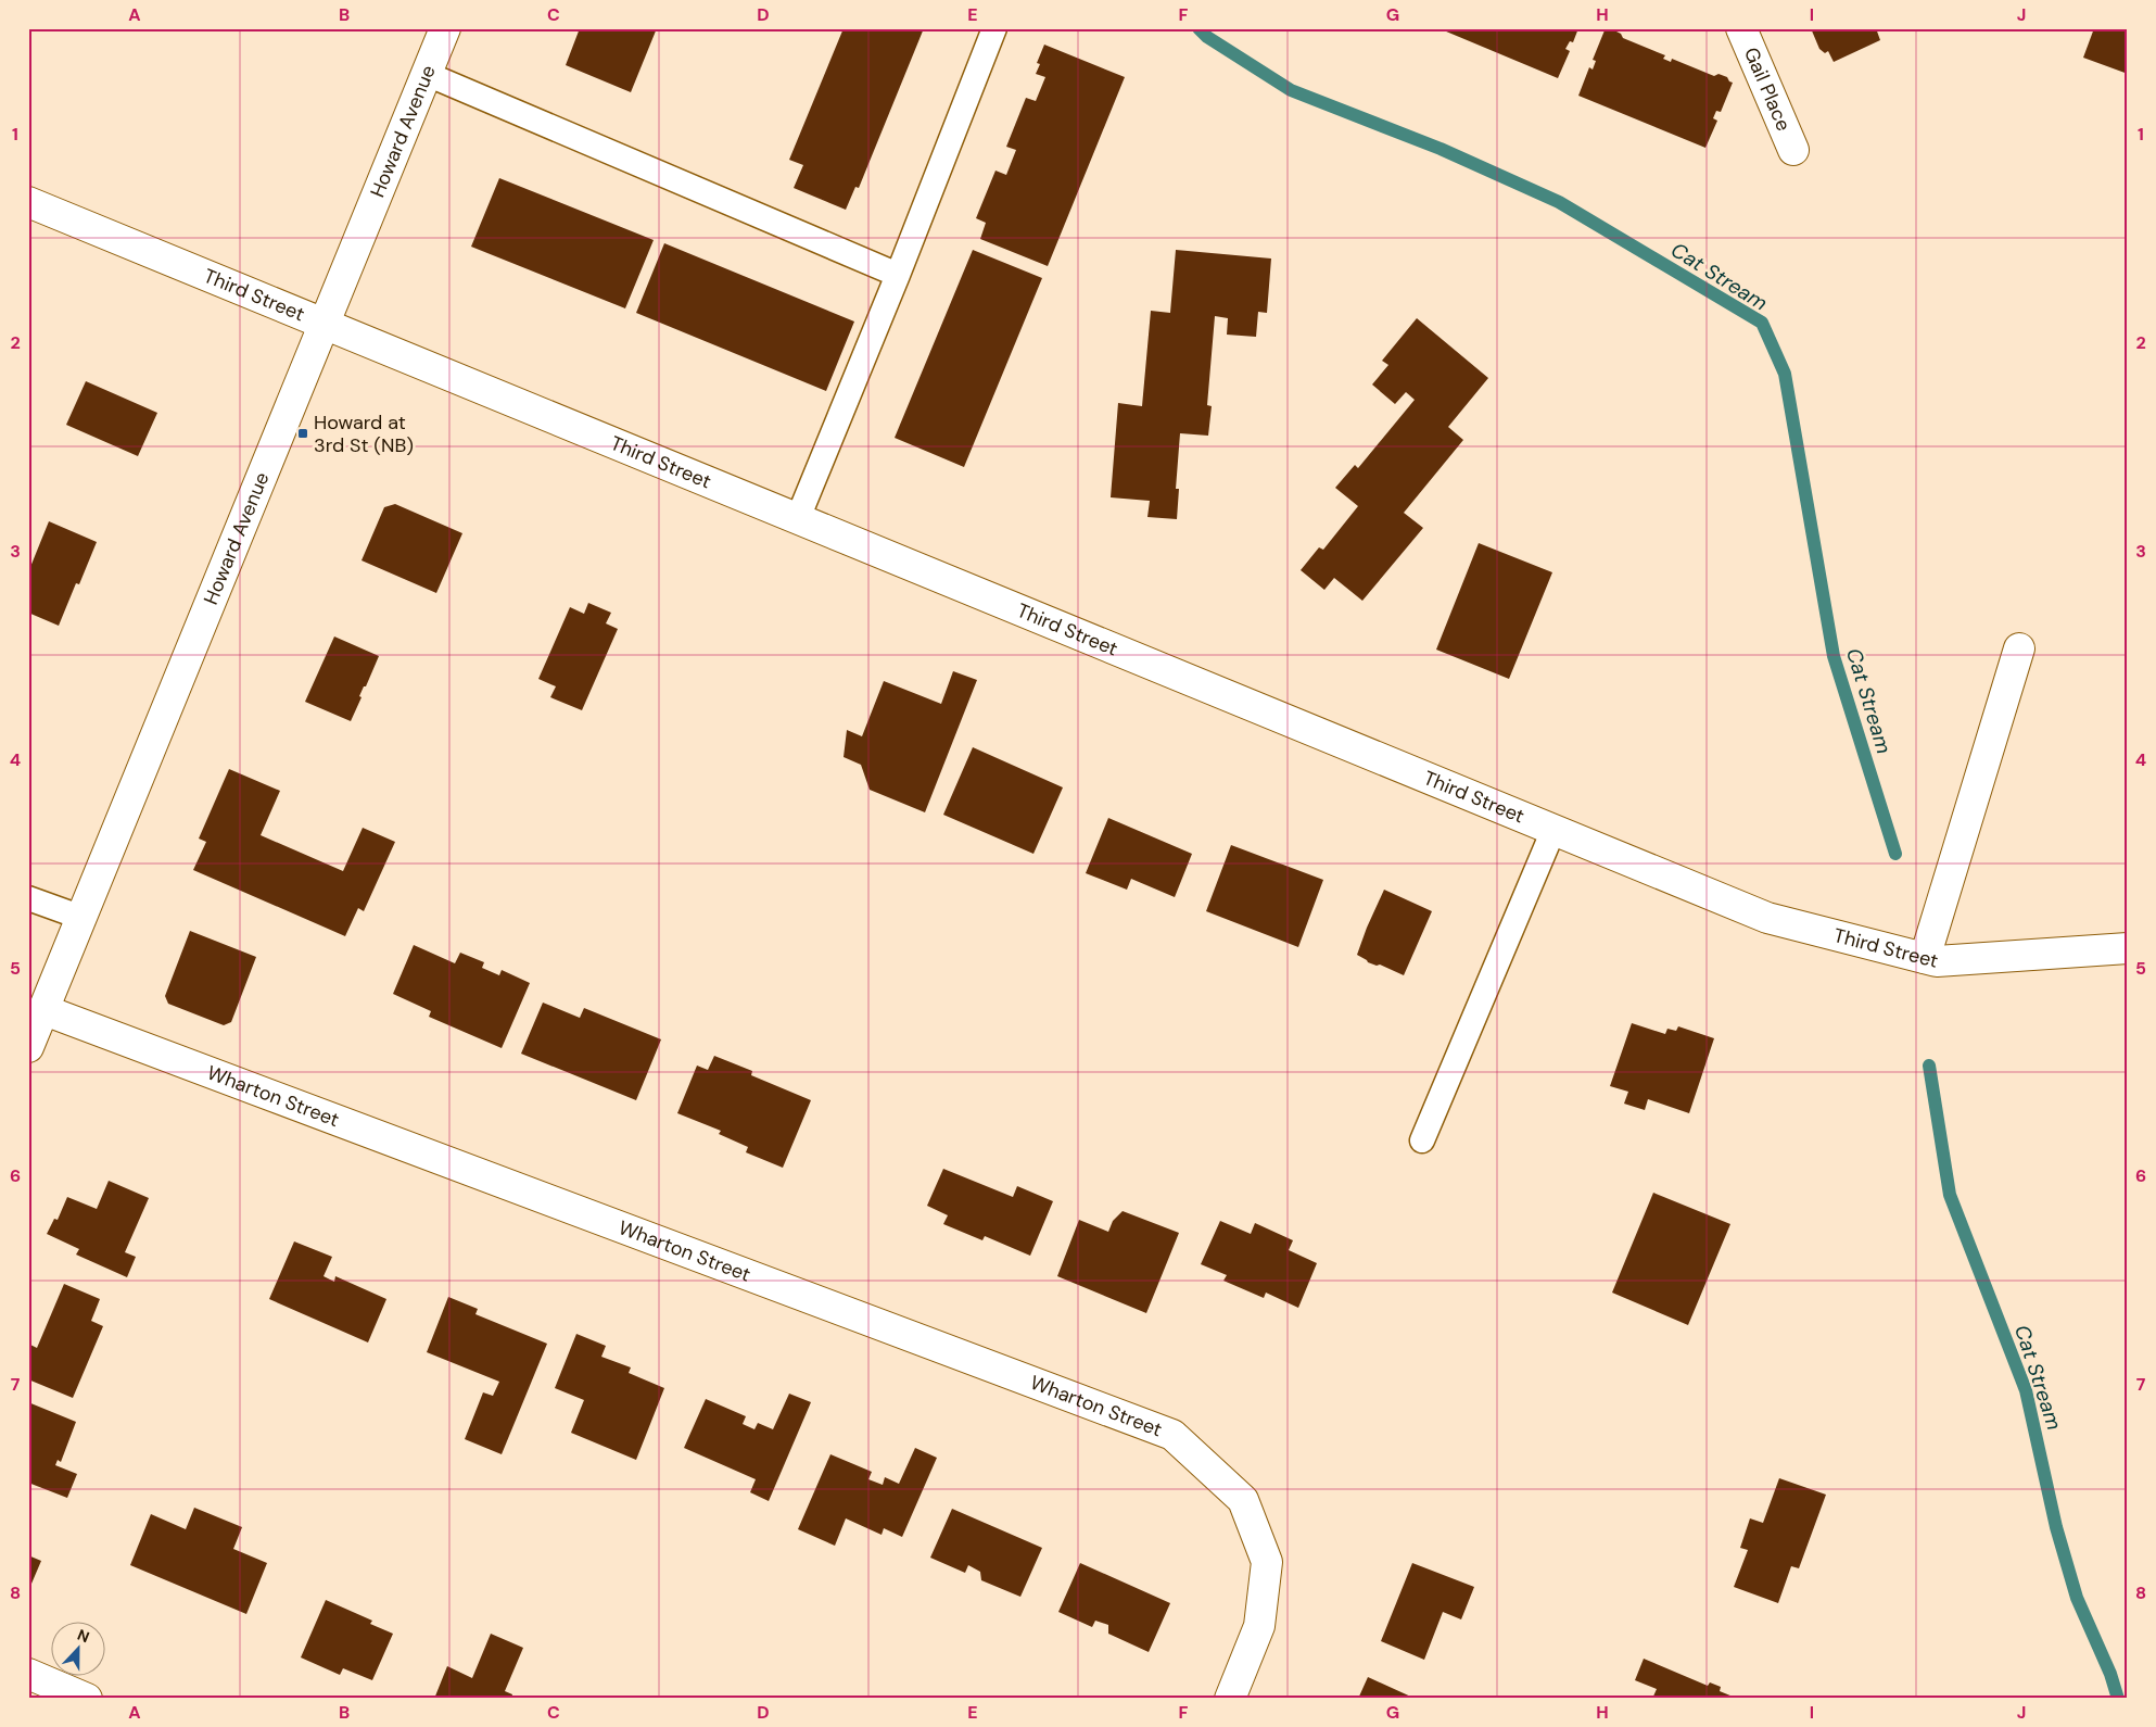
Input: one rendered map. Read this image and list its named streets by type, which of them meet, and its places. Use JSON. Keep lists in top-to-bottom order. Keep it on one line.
{"streets":{"street":["Gail Place","Howard Avenue","Third Street","Wharton Street"]},"crossings":[["Howard Avenue","Third Street"],["Howard Avenue","Wharton Street"]],"water":["Cat Stream"],"places":{"transit":["Howard at 3rd St (NB)"]},"north":"top","grid":{"columns":["A","B","C","D","E","F","G","H","I","J"],"rows":["1","2","3","4","5","6","7","8"]}}
